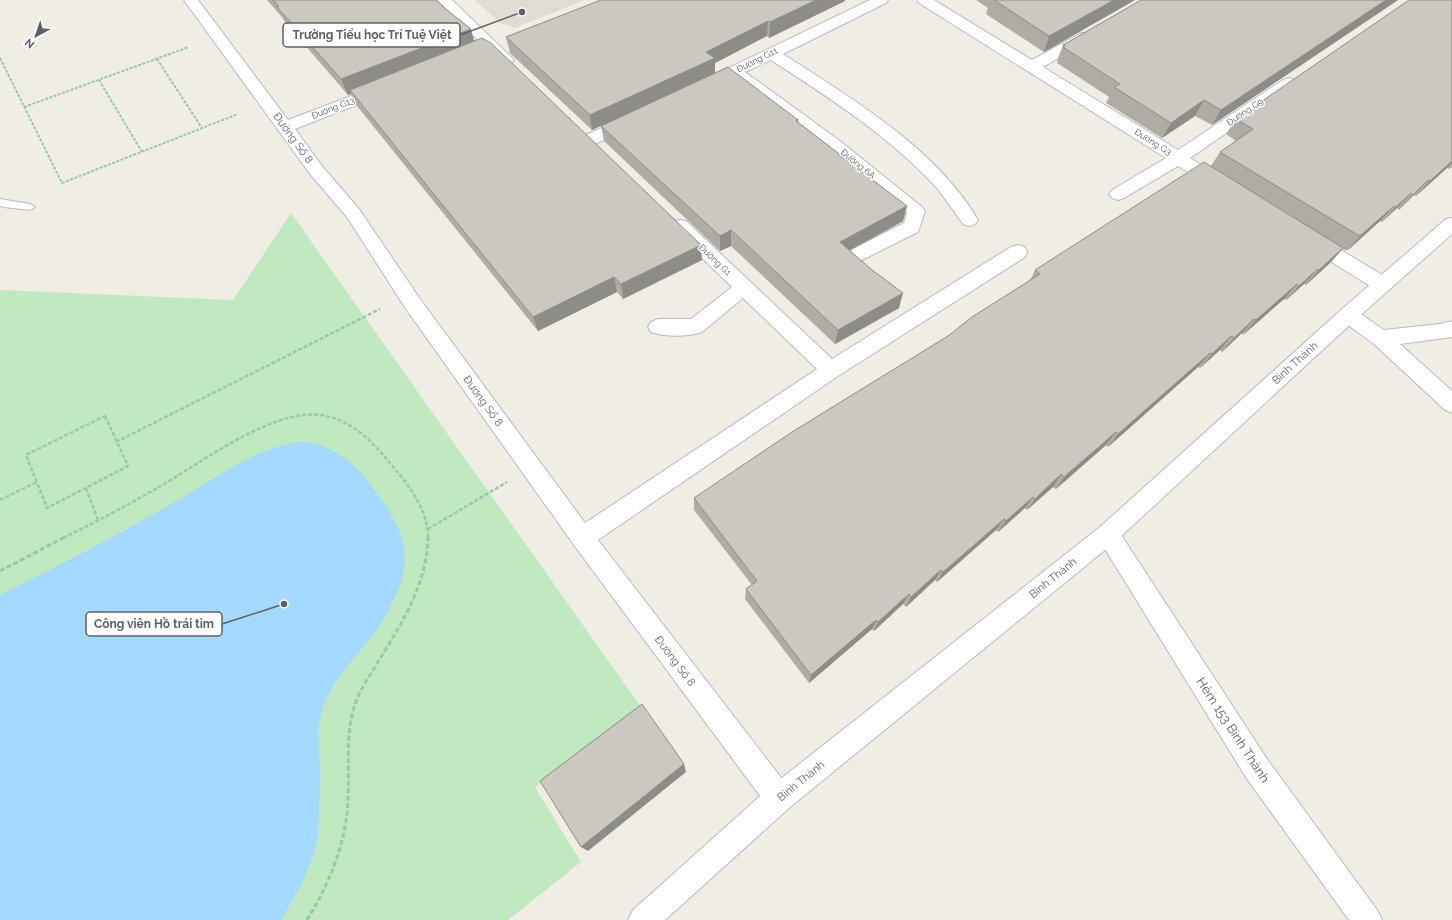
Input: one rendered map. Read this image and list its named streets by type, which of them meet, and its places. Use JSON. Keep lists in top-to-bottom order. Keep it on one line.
{"streets":{"street":["Đường G11","Đường G13","Đường G9","Đường Số 8","Đường G3","Đường 6A","Đường G1","Bình Thành","Hẻm 153 Bình Thành"]},"crossings":[["Đường G11","Đường 6A"],["Đường G13","Đường Số 8"],["Đường G9","Đường G3"],["Đường Số 8","Bình Thành"],["Bình Thành","Hẻm 153 Bình Thành"]],"places":["Trường Tiểu học Trí Tuệ Việt","Công viên Hồ trái tim"],"north":"bottom left"}
